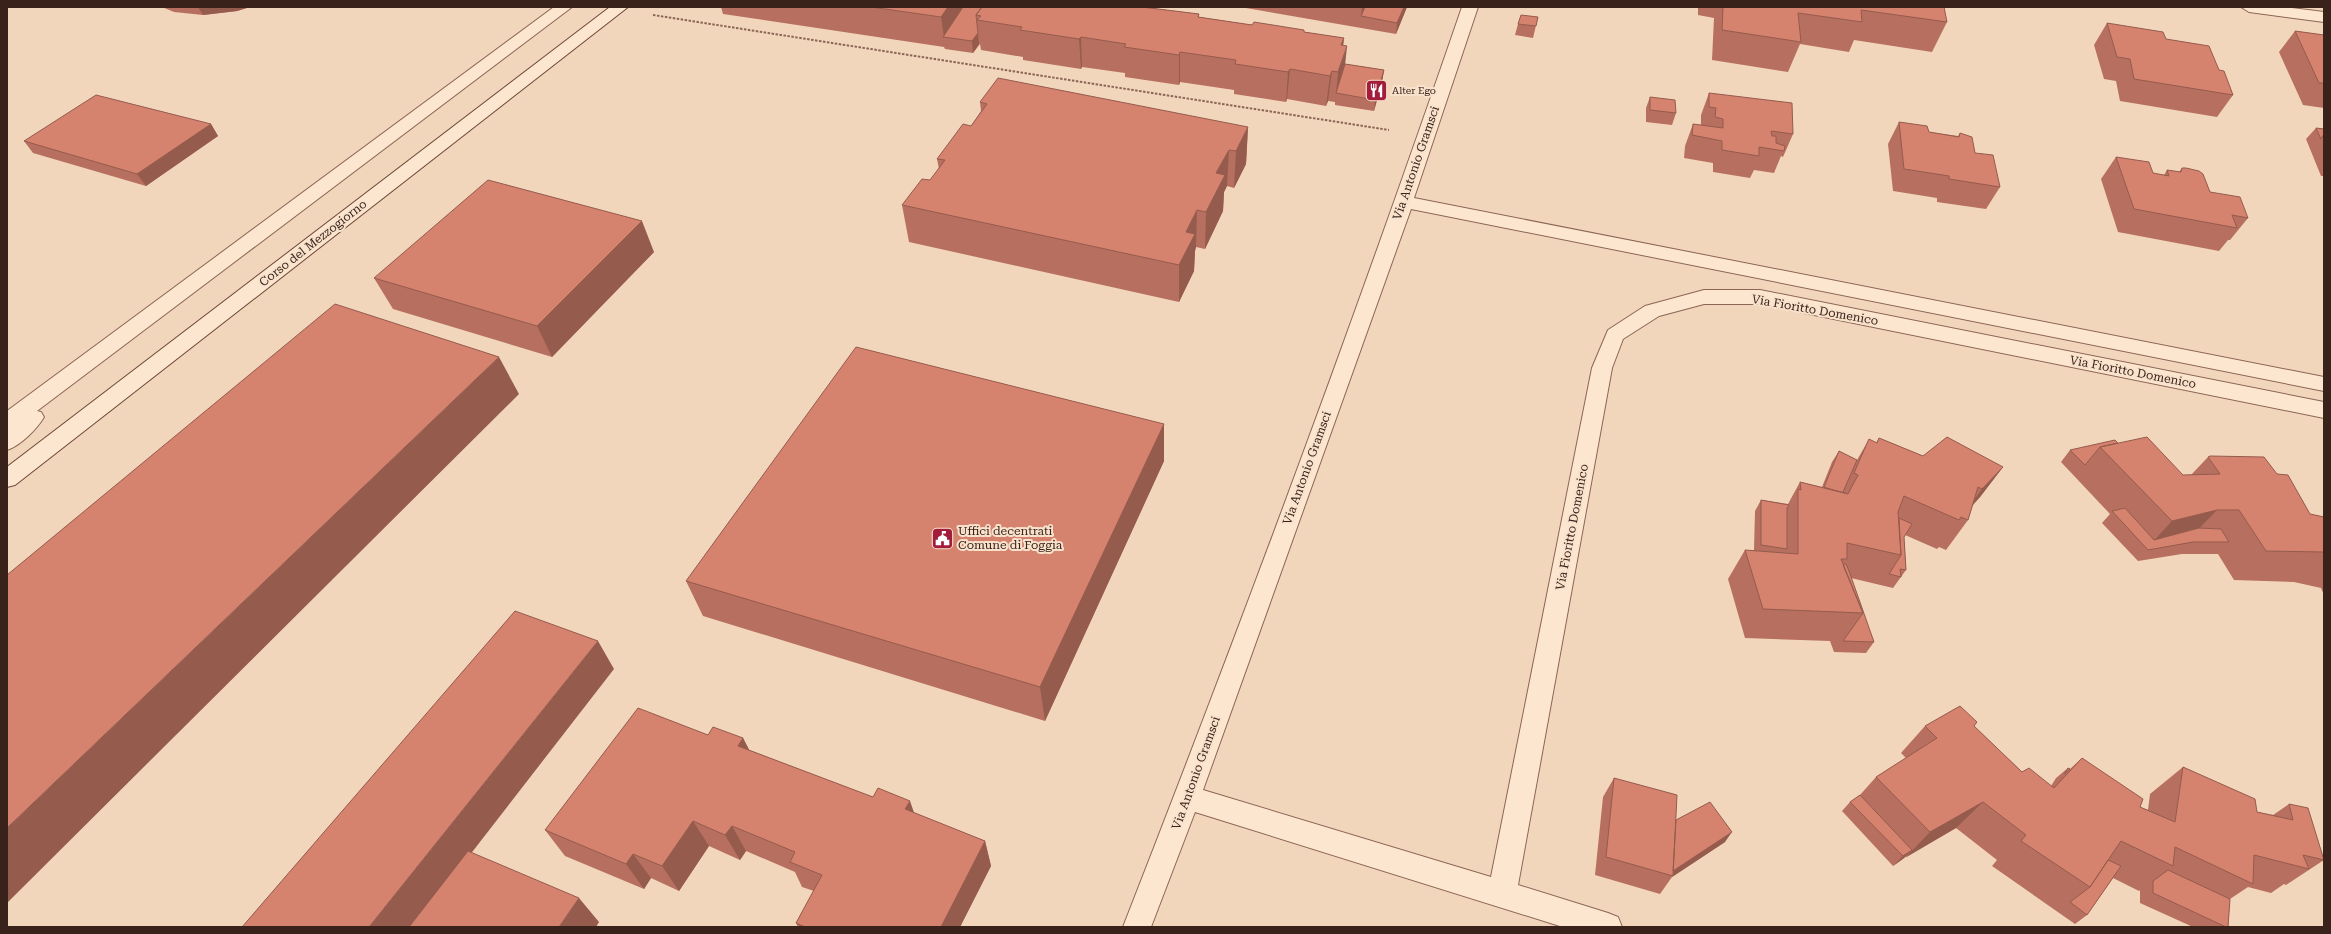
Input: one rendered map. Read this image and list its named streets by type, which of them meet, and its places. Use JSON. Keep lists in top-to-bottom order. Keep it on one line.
{"streets":{"street":["Via Antonio Gramsci","Corso del Mezzogiorno","Via Fioritto Domenico"]},"places":{"restaurant":["Alter Ego"],"public building":["Uffici decentrati Comune di Foggia"]}}
